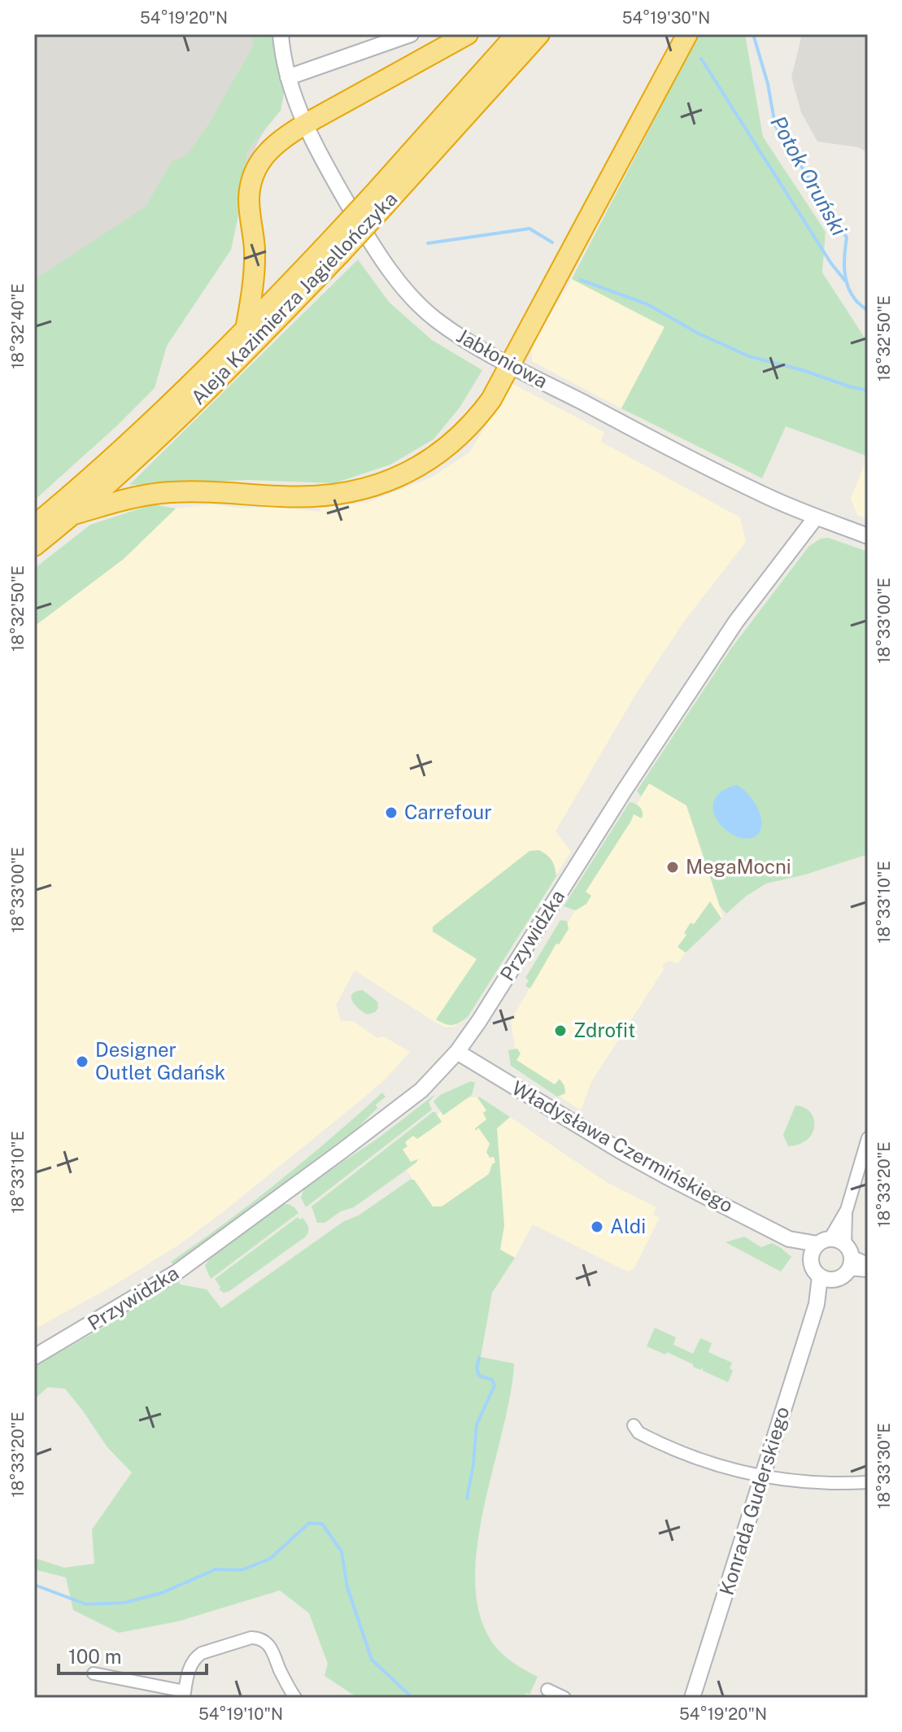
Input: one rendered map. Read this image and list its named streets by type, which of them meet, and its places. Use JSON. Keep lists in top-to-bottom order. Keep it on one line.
{"streets":{"highway":["Aleja Kazimierza Jagiellończyka"],"street":["Jabłoniowa","Przywidzka","Władysława Czermińskiego","Konrada Guderskiego"]},"crossings":[["Jabłoniowa","Przywidzka"],["Przywidzka","Władysława Czermińskiego"],["Władysława Czermińskiego","Konrada Guderskiego"]],"water":["Potok Oruński"],"places":["Carrefour","MegaMocni","Zdrofit","Designer Outlet Gdańsk","Aldi"],"scale_bar":"100 m","coordinates":["54°19'20\"N","54°19'30\"N","18°32'40\"E","18°32'50\"E","18°33'00\"E","18°33'10\"E","18°33'20\"E","18°33'30\"E","54°19'10\"N"]}
